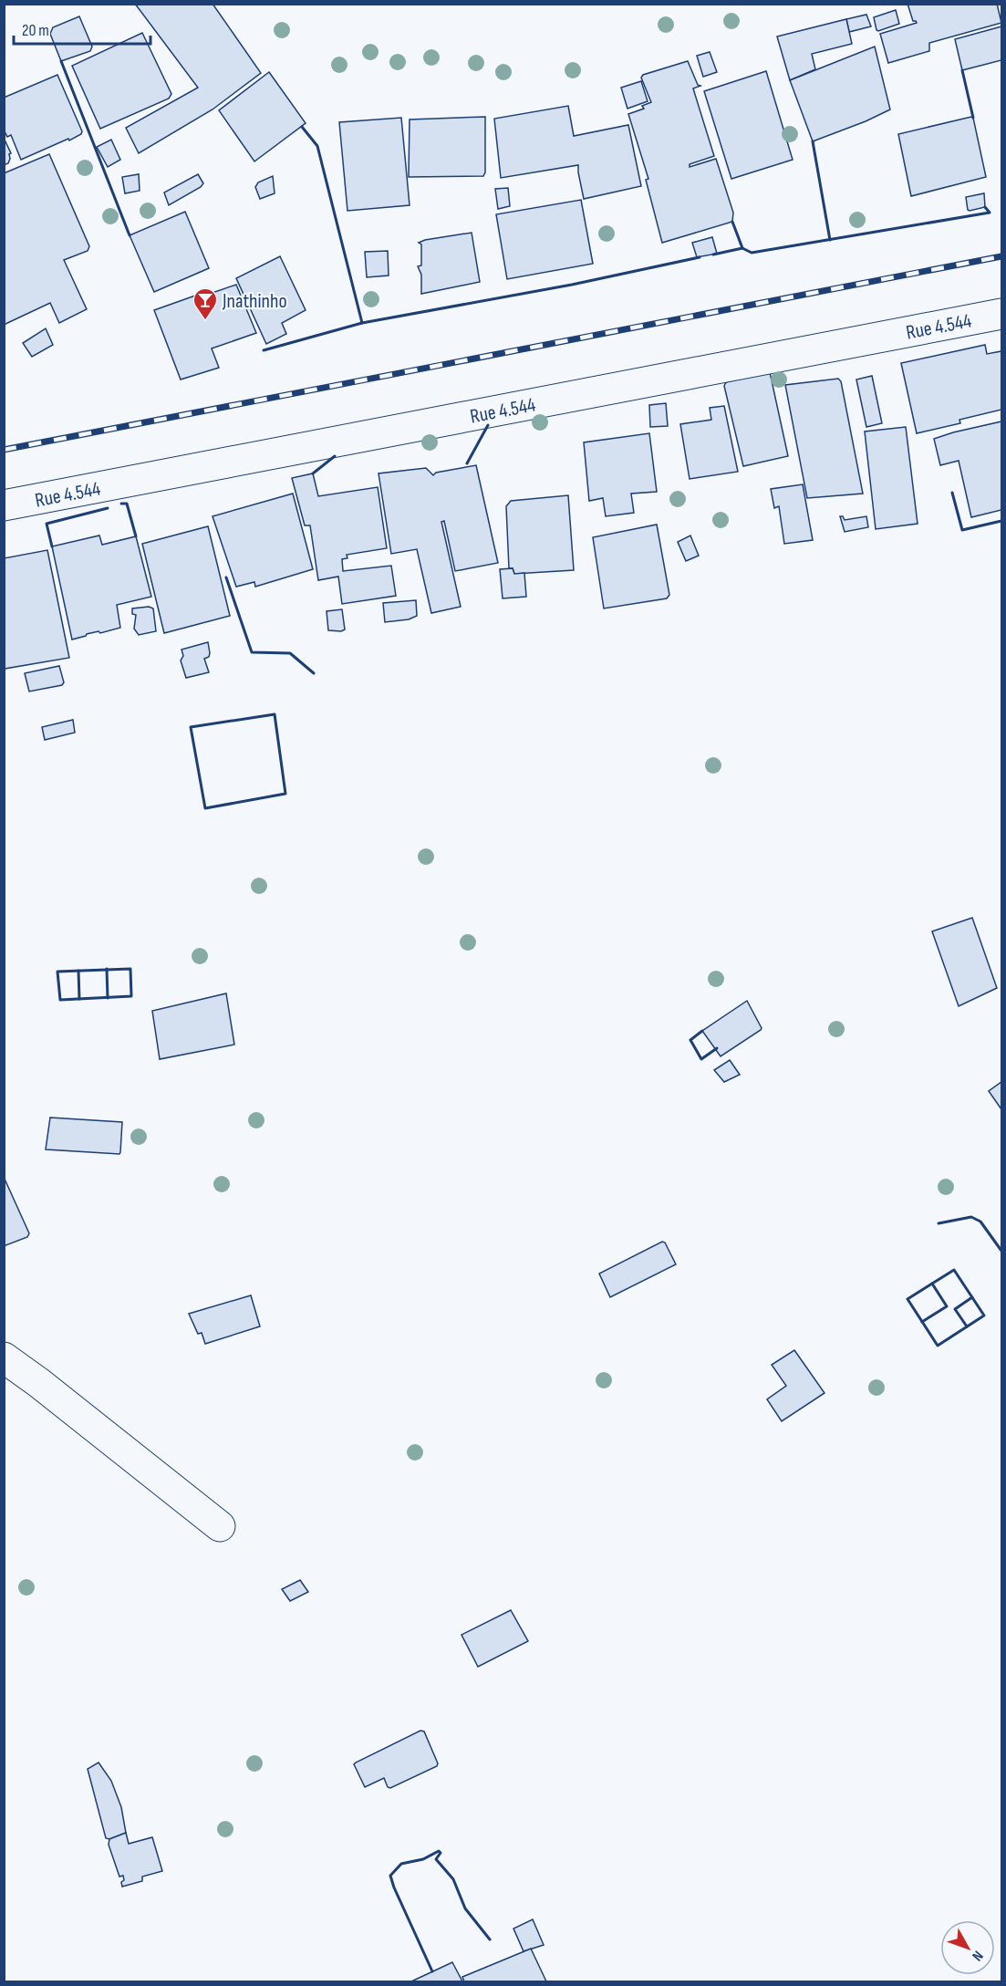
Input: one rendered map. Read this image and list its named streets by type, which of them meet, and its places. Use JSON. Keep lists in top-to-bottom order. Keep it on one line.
{"streets":{"street":["Rue 4.544"]},"places":{"bar":["Jnathinho"]},"scale_bar":"20 m","north":"bottom right"}
